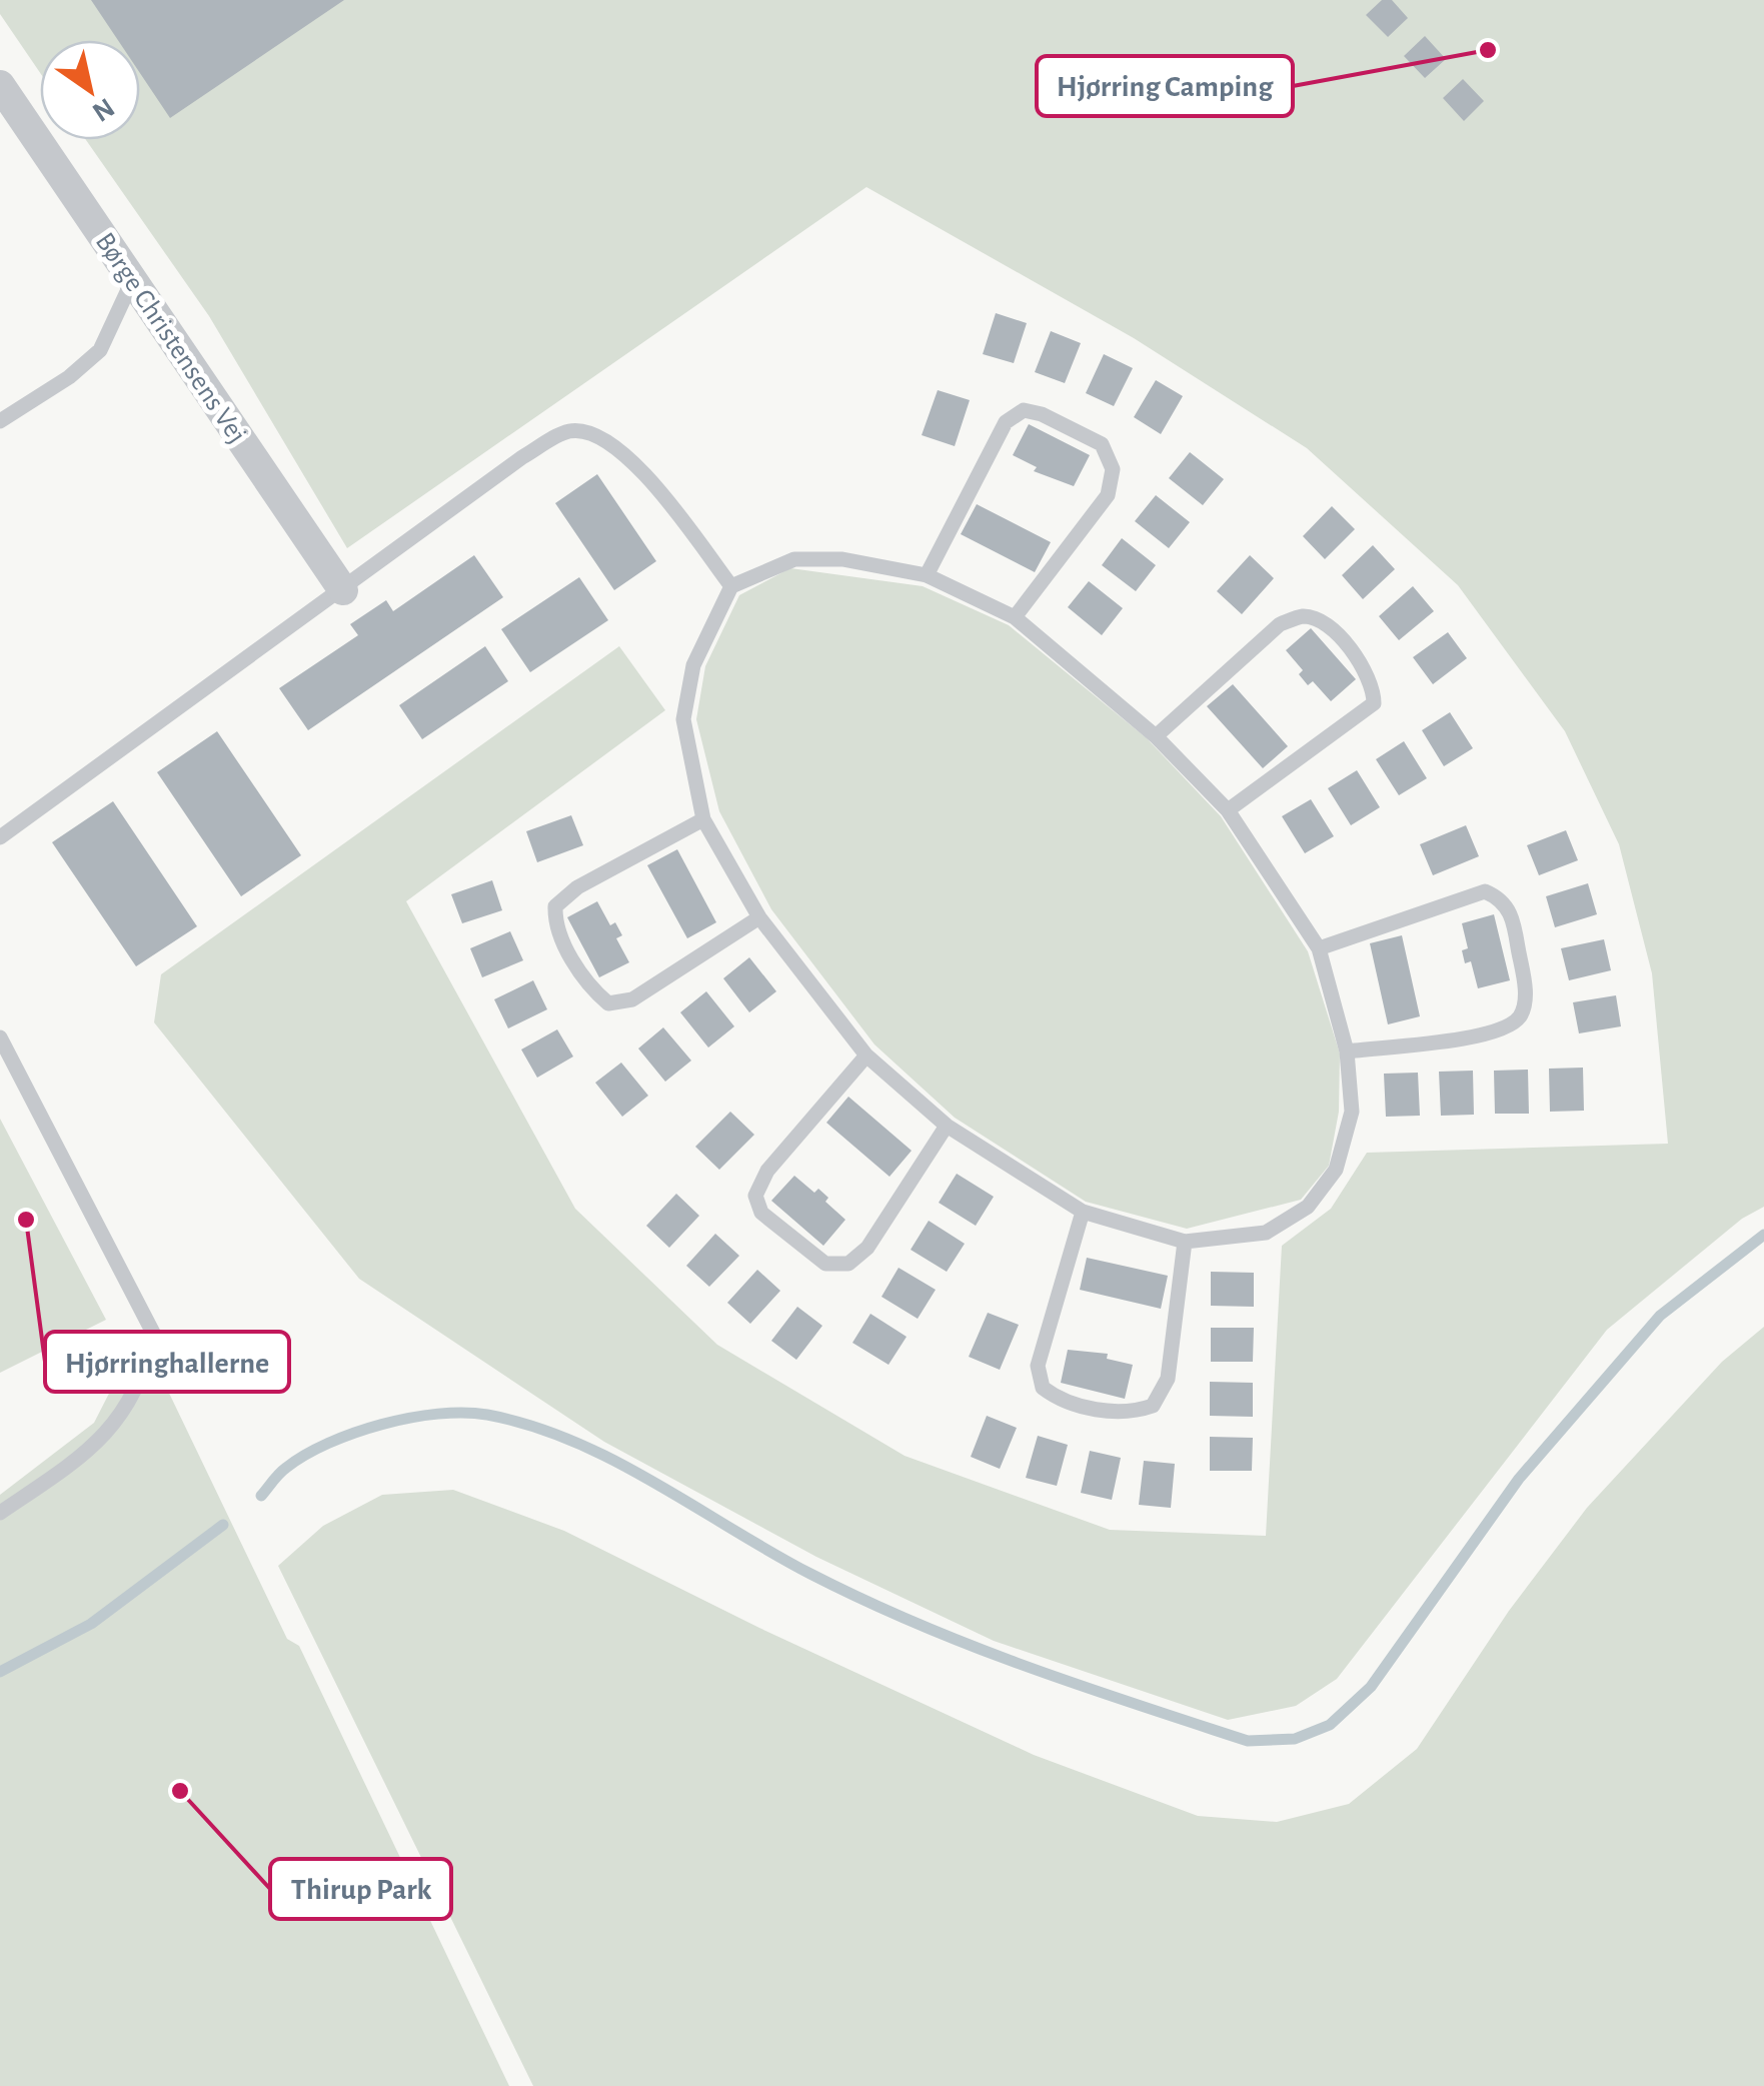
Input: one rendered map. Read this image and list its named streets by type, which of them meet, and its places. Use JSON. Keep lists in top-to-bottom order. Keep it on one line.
{"streets":{"street":["Børge Christensens Vej"]},"places":["Hjørring Camping","Hjørringhallerne","Thirup Park"],"north":"bottom right"}
